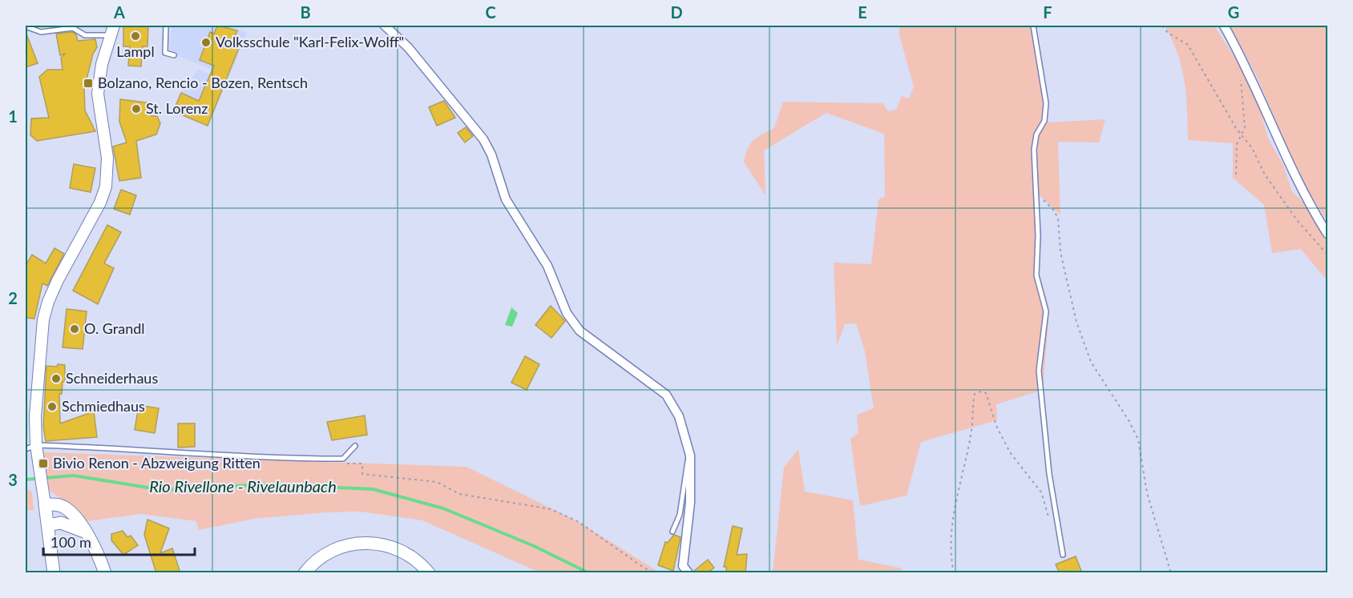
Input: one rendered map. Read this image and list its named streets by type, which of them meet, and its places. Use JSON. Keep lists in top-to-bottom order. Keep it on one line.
{"water":["Rio Rivellone - Rivelaunbach"],"places":{"other":["Lampl","Volksschule \"Karl-Felix-Wolff\"","St. Lorenz","O. Grandl","Schneiderhaus","Schmiedhaus"],"transit":["Bolzano, Rencio - Bozen, Rentsch","Bivio Renon - Abzweigung Ritten"]},"scale_bar":"100 m","grid":{"columns":["A","B","C","D","E","F","G"],"rows":["1","2","3"]}}
